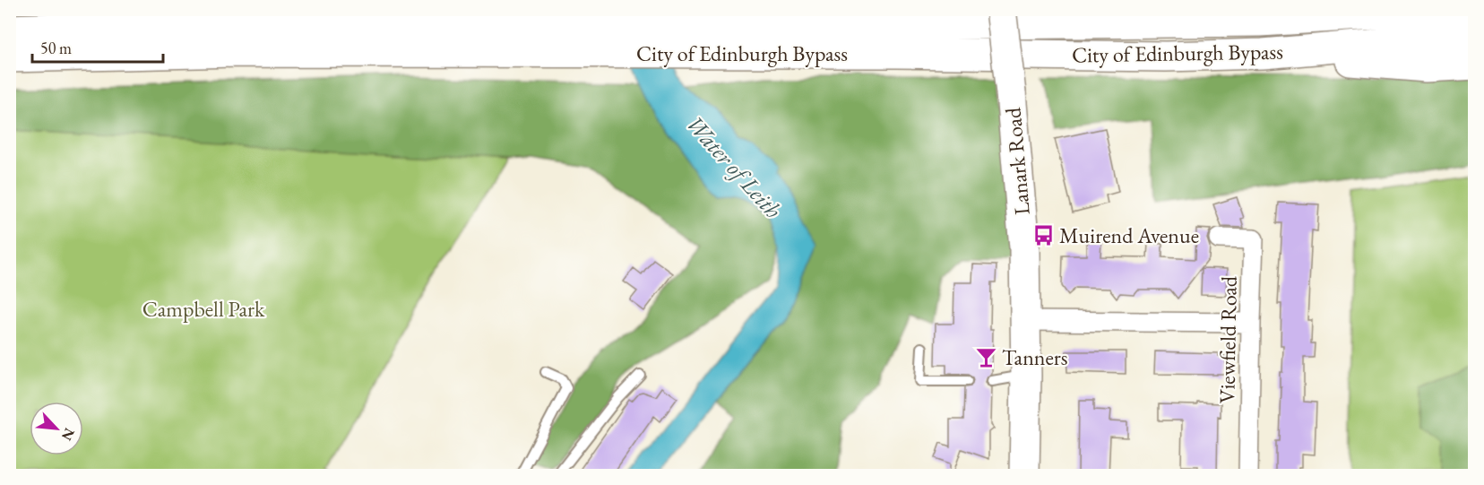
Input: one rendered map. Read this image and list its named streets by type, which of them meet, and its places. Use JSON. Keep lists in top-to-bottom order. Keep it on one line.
{"streets":{"main road":["City of Edinburgh Bypass","Lanark Road"],"street":["Viewfield Road"]},"water":["Water of Leith"],"parks":["Campbell Park"],"places":{"bus stop":["Muirend Avenue"],"bar":["Tanners"]},"scale_bar":"50 m","north":"bottom right"}
